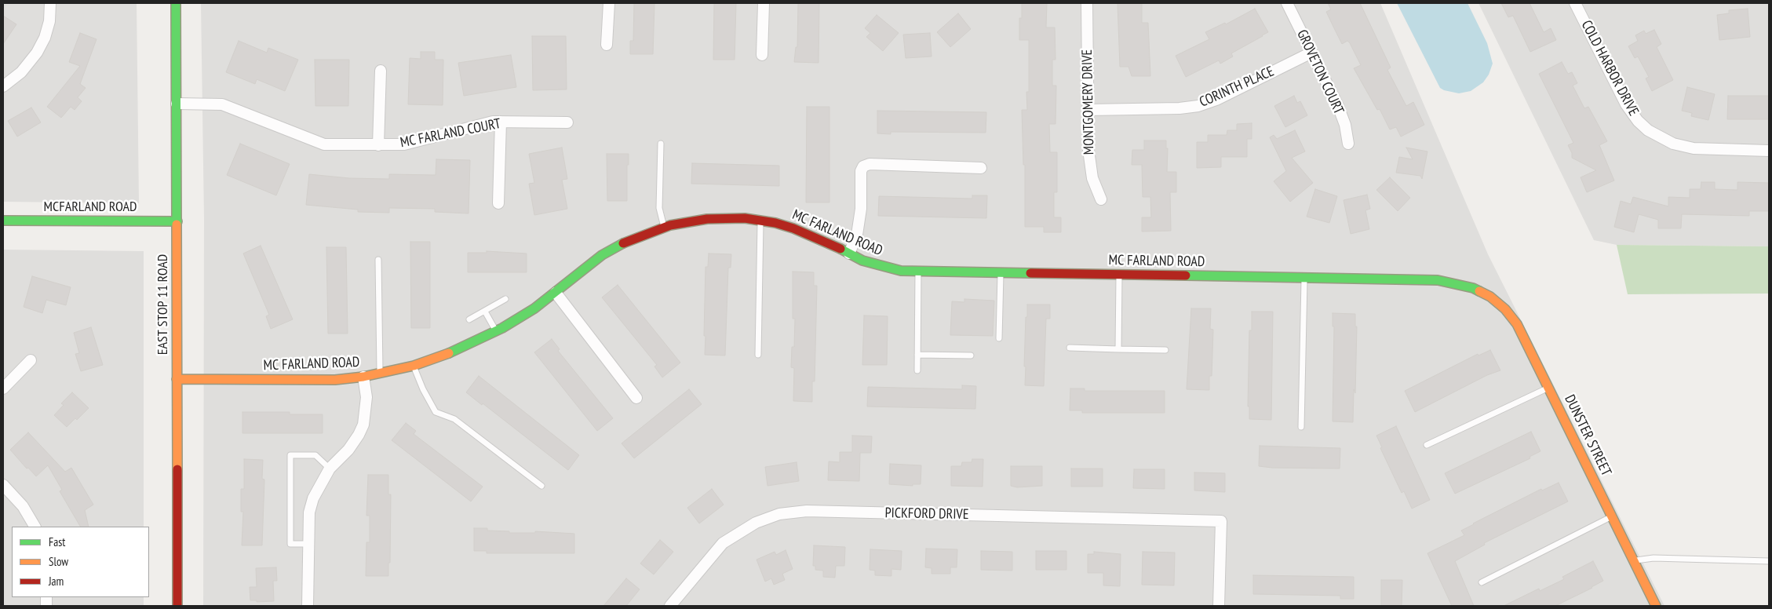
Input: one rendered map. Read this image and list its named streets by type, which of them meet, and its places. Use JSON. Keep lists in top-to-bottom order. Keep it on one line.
{"streets":{"street":["COLD HARBOR DRIVE","GROVETON COURT","CORINTH PLACE","MONTGOMERY DRIVE","MC FARLAND COURT","MCFARLAND ROAD","MC FARLAND ROAD","EAST STOP 11 ROAD","DUNSTER STREET","PICKFORD DRIVE"]},"crossings":[["GROVETON COURT","CORINTH PLACE"],["CORINTH PLACE","MONTGOMERY DRIVE"],["MC FARLAND COURT","EAST STOP 11 ROAD"],["MCFARLAND ROAD","EAST STOP 11 ROAD"],["MC FARLAND ROAD","EAST STOP 11 ROAD"],["MC FARLAND ROAD","DUNSTER STREET"]],"legend":["Fast","Slow","Jam"]}
